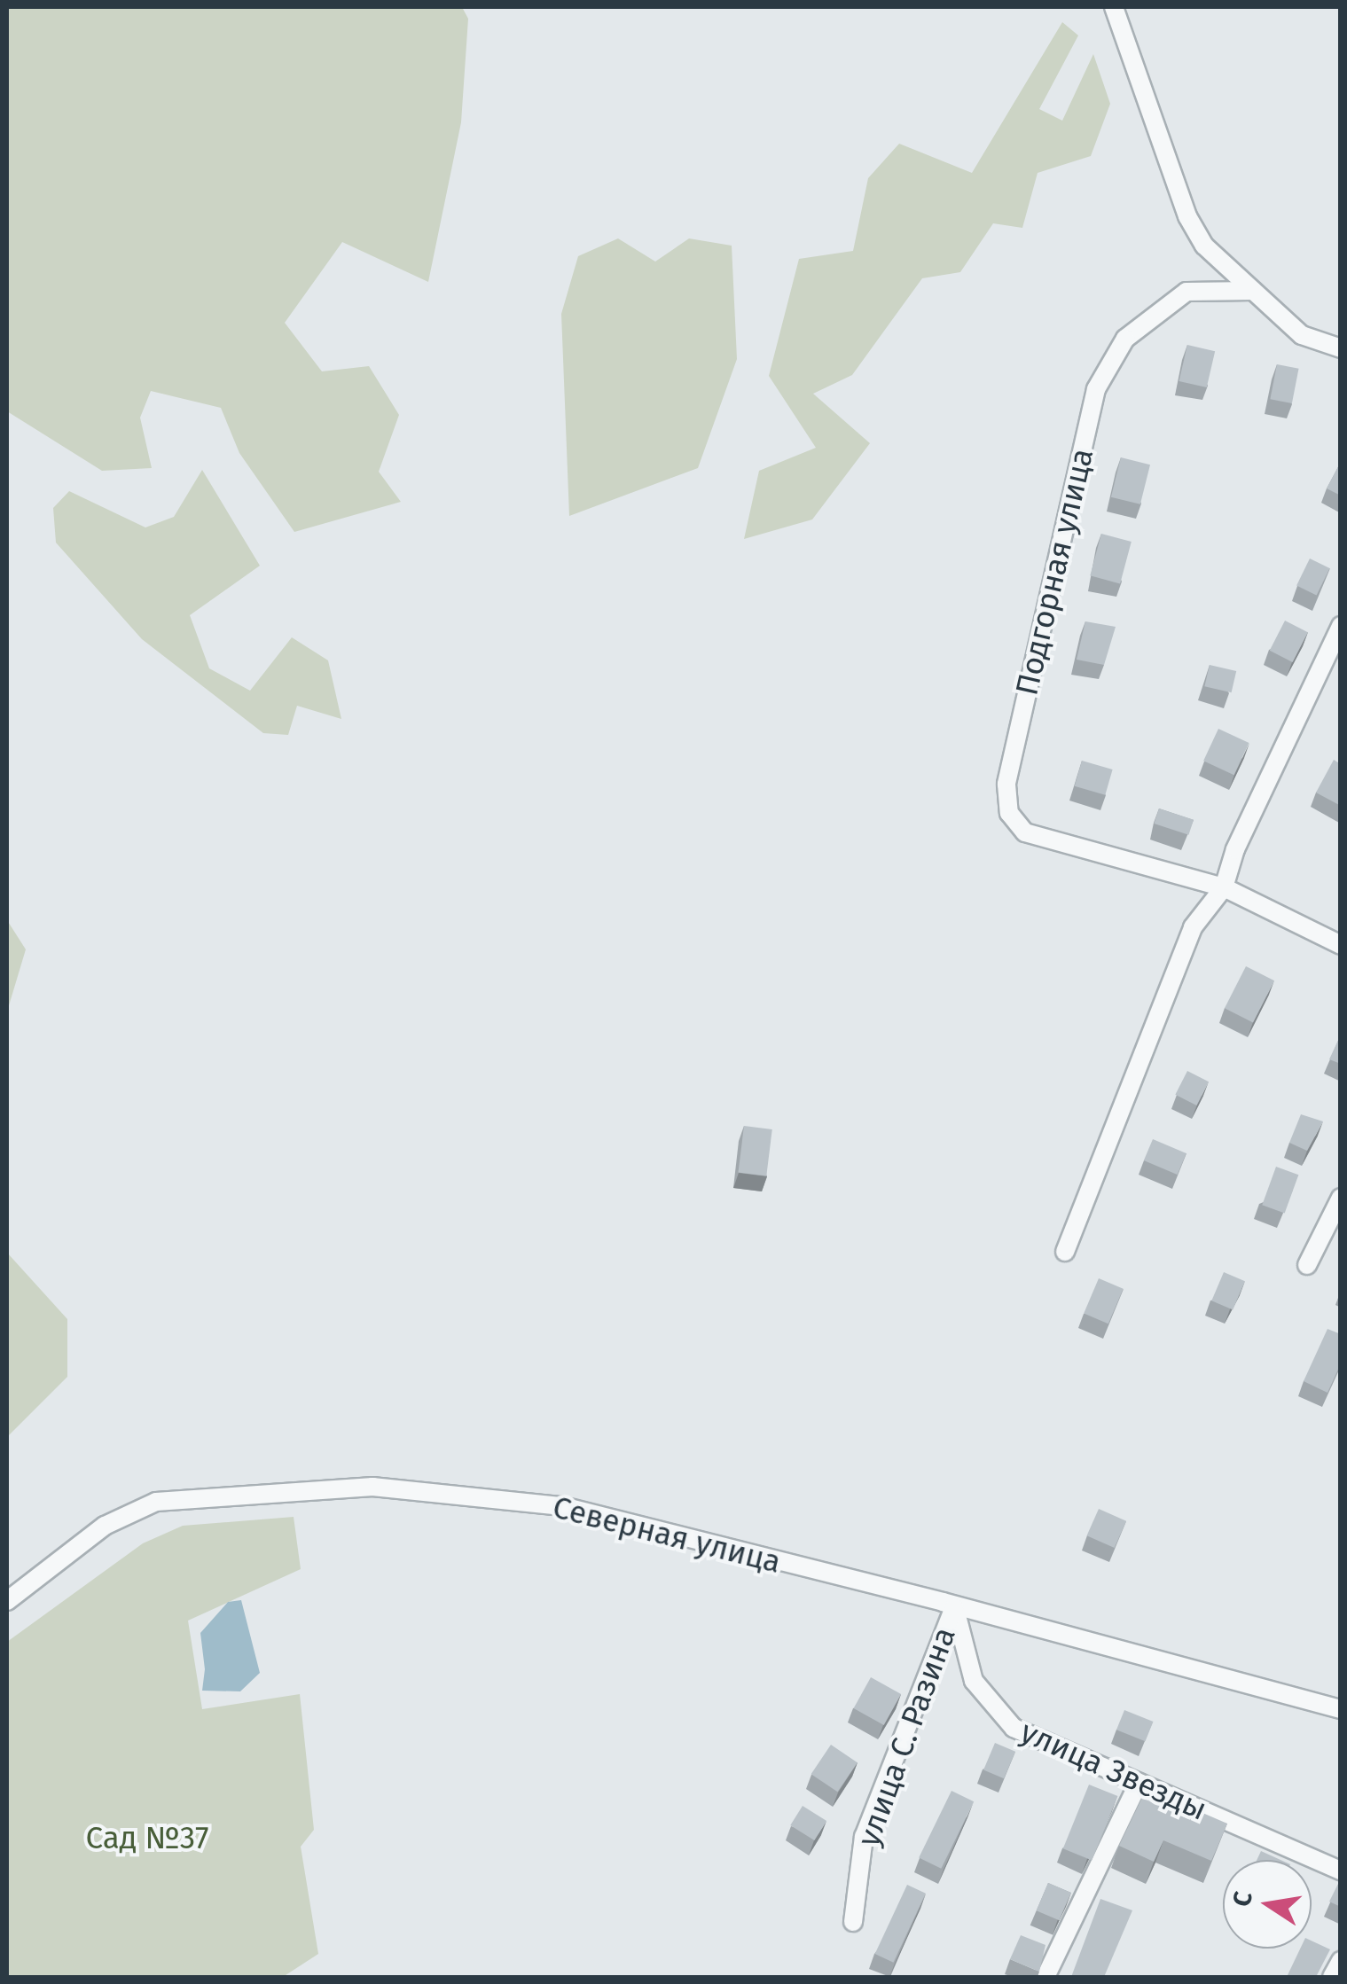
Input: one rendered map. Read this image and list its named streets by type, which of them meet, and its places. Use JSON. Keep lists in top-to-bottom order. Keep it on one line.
{"streets":{"street":["Подгорная улица","Северная улица","улица С. Разина","улица Звезды"]},"crossings":[["Северная улица","улица С. Разина"],["Северная улица","улица Звезды"],["улица С. Разина","улица Звезды"]],"parks":["Сад №37"],"north":"left"}
